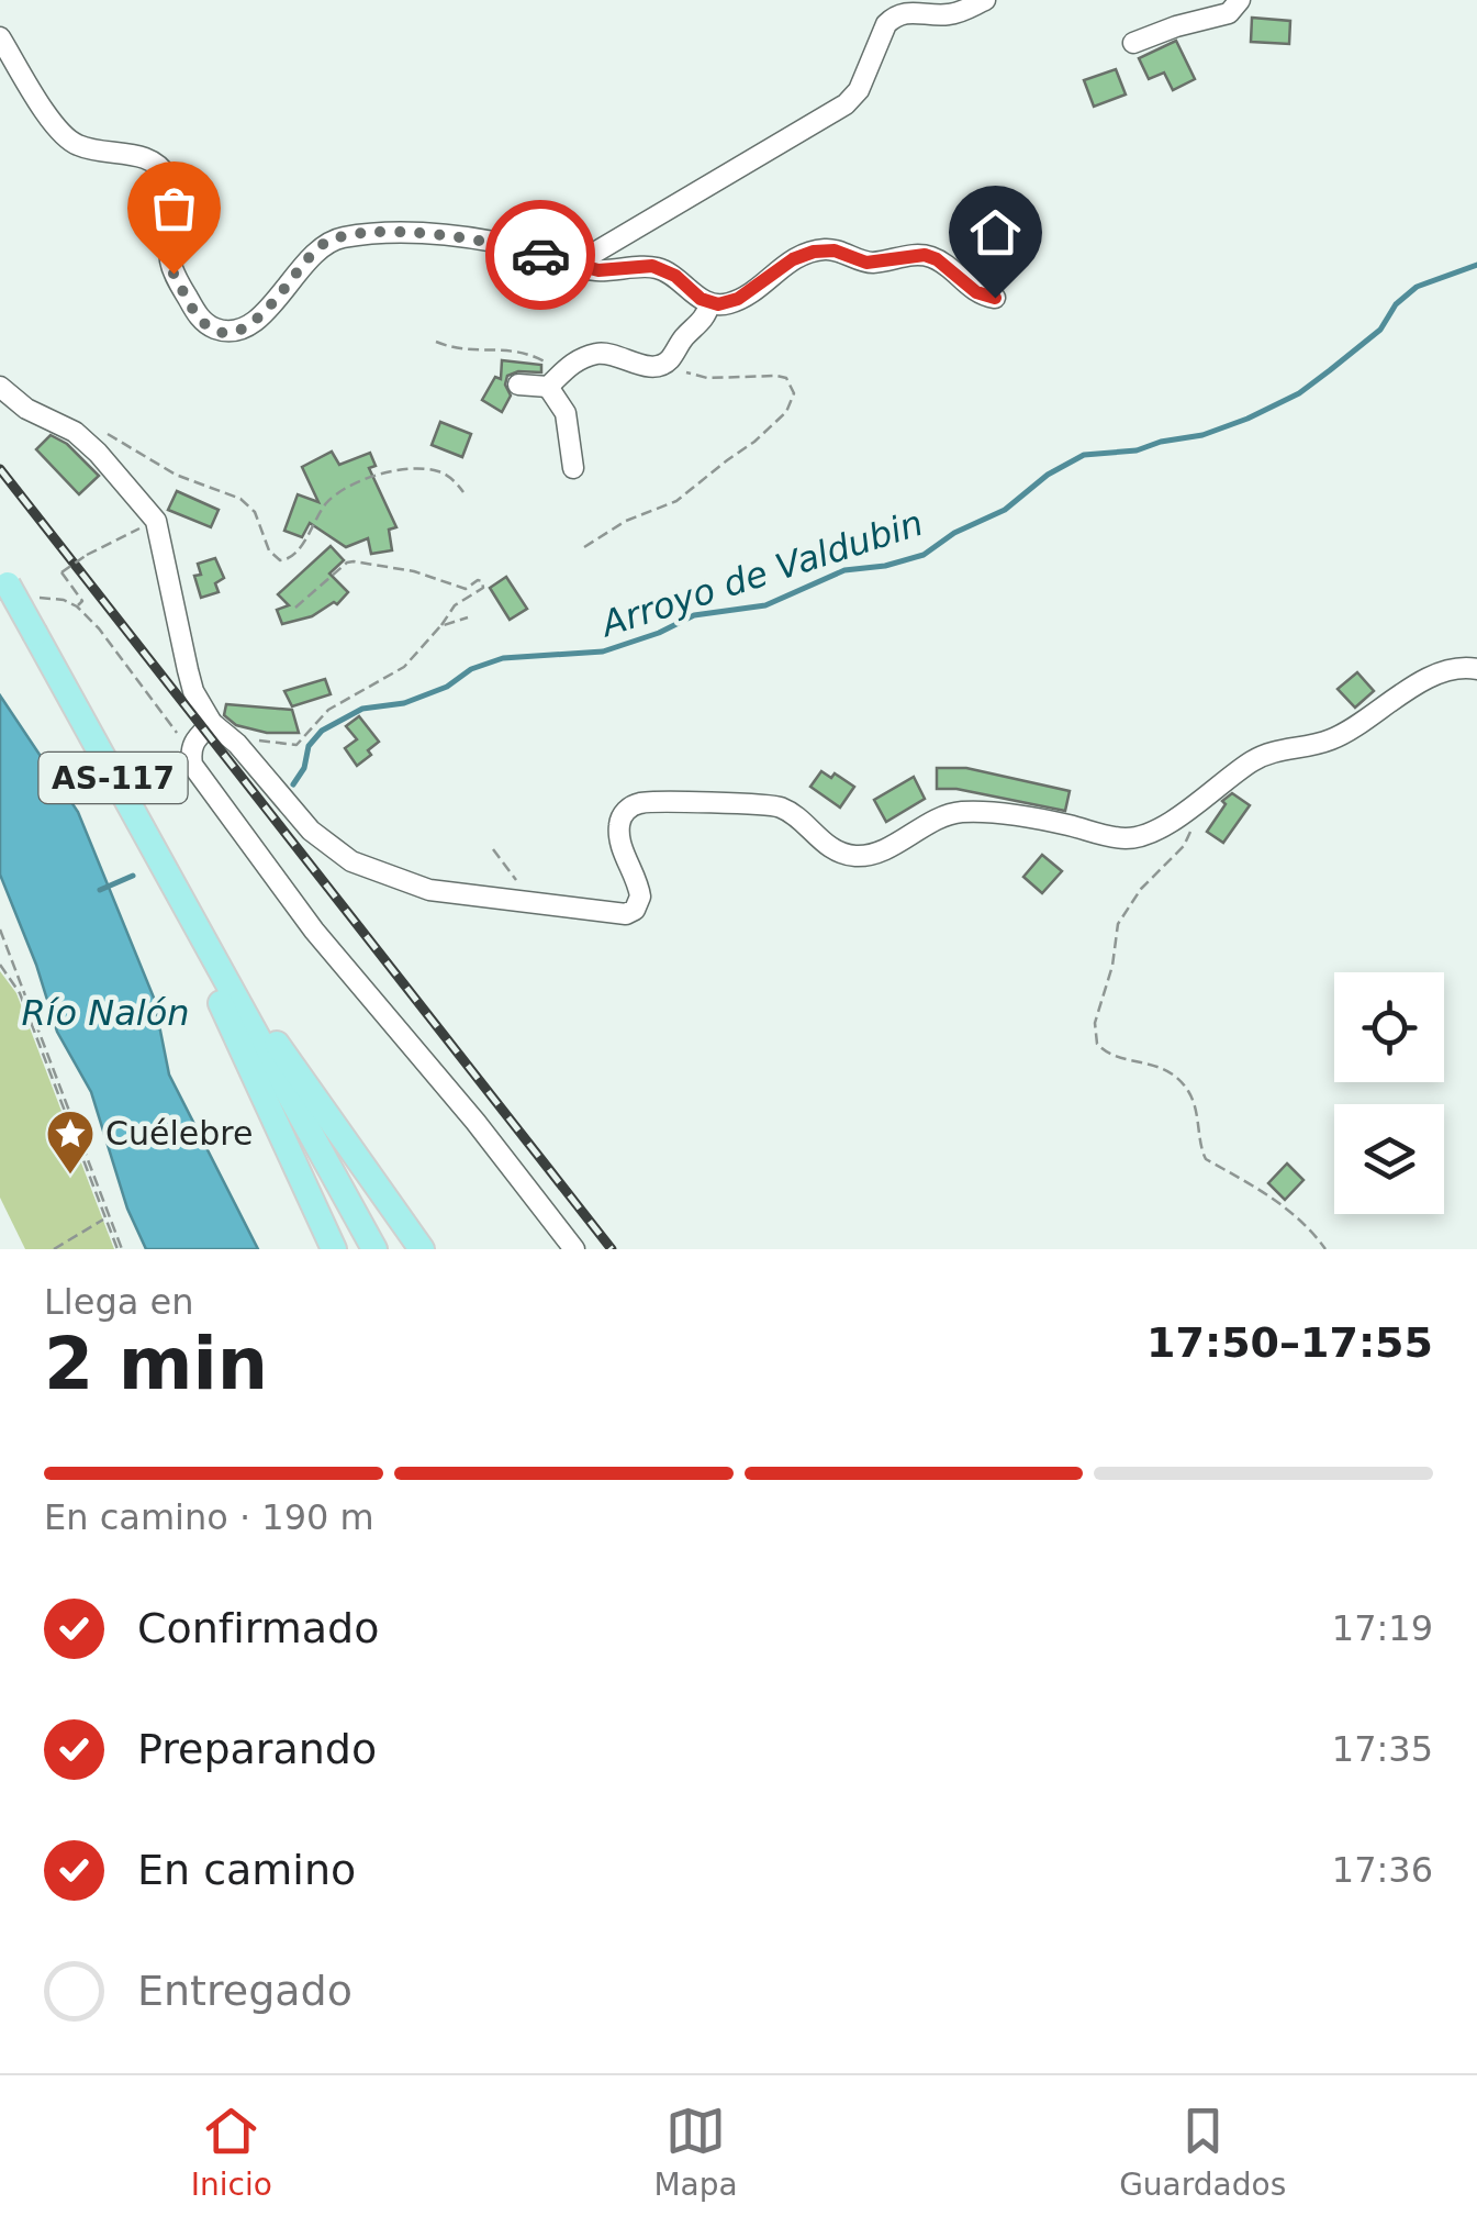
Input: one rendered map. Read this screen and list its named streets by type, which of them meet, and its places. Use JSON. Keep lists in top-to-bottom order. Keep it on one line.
{"streets":{"main road":["AS-117"]},"water":["Arroyo de Valdubin","Río Nalón"],"places":{"place":["Cuélebre"]},"page":{"heading":["2 min","Llega en","17:50–17:55"],"bar":"En camino · 190 m","list":[["Confirmado","17:19"],["Preparando","17:35"],["En camino","17:36"],"Entregado"],"tabs":["Inicio","Mapa","Guardados"]}}
